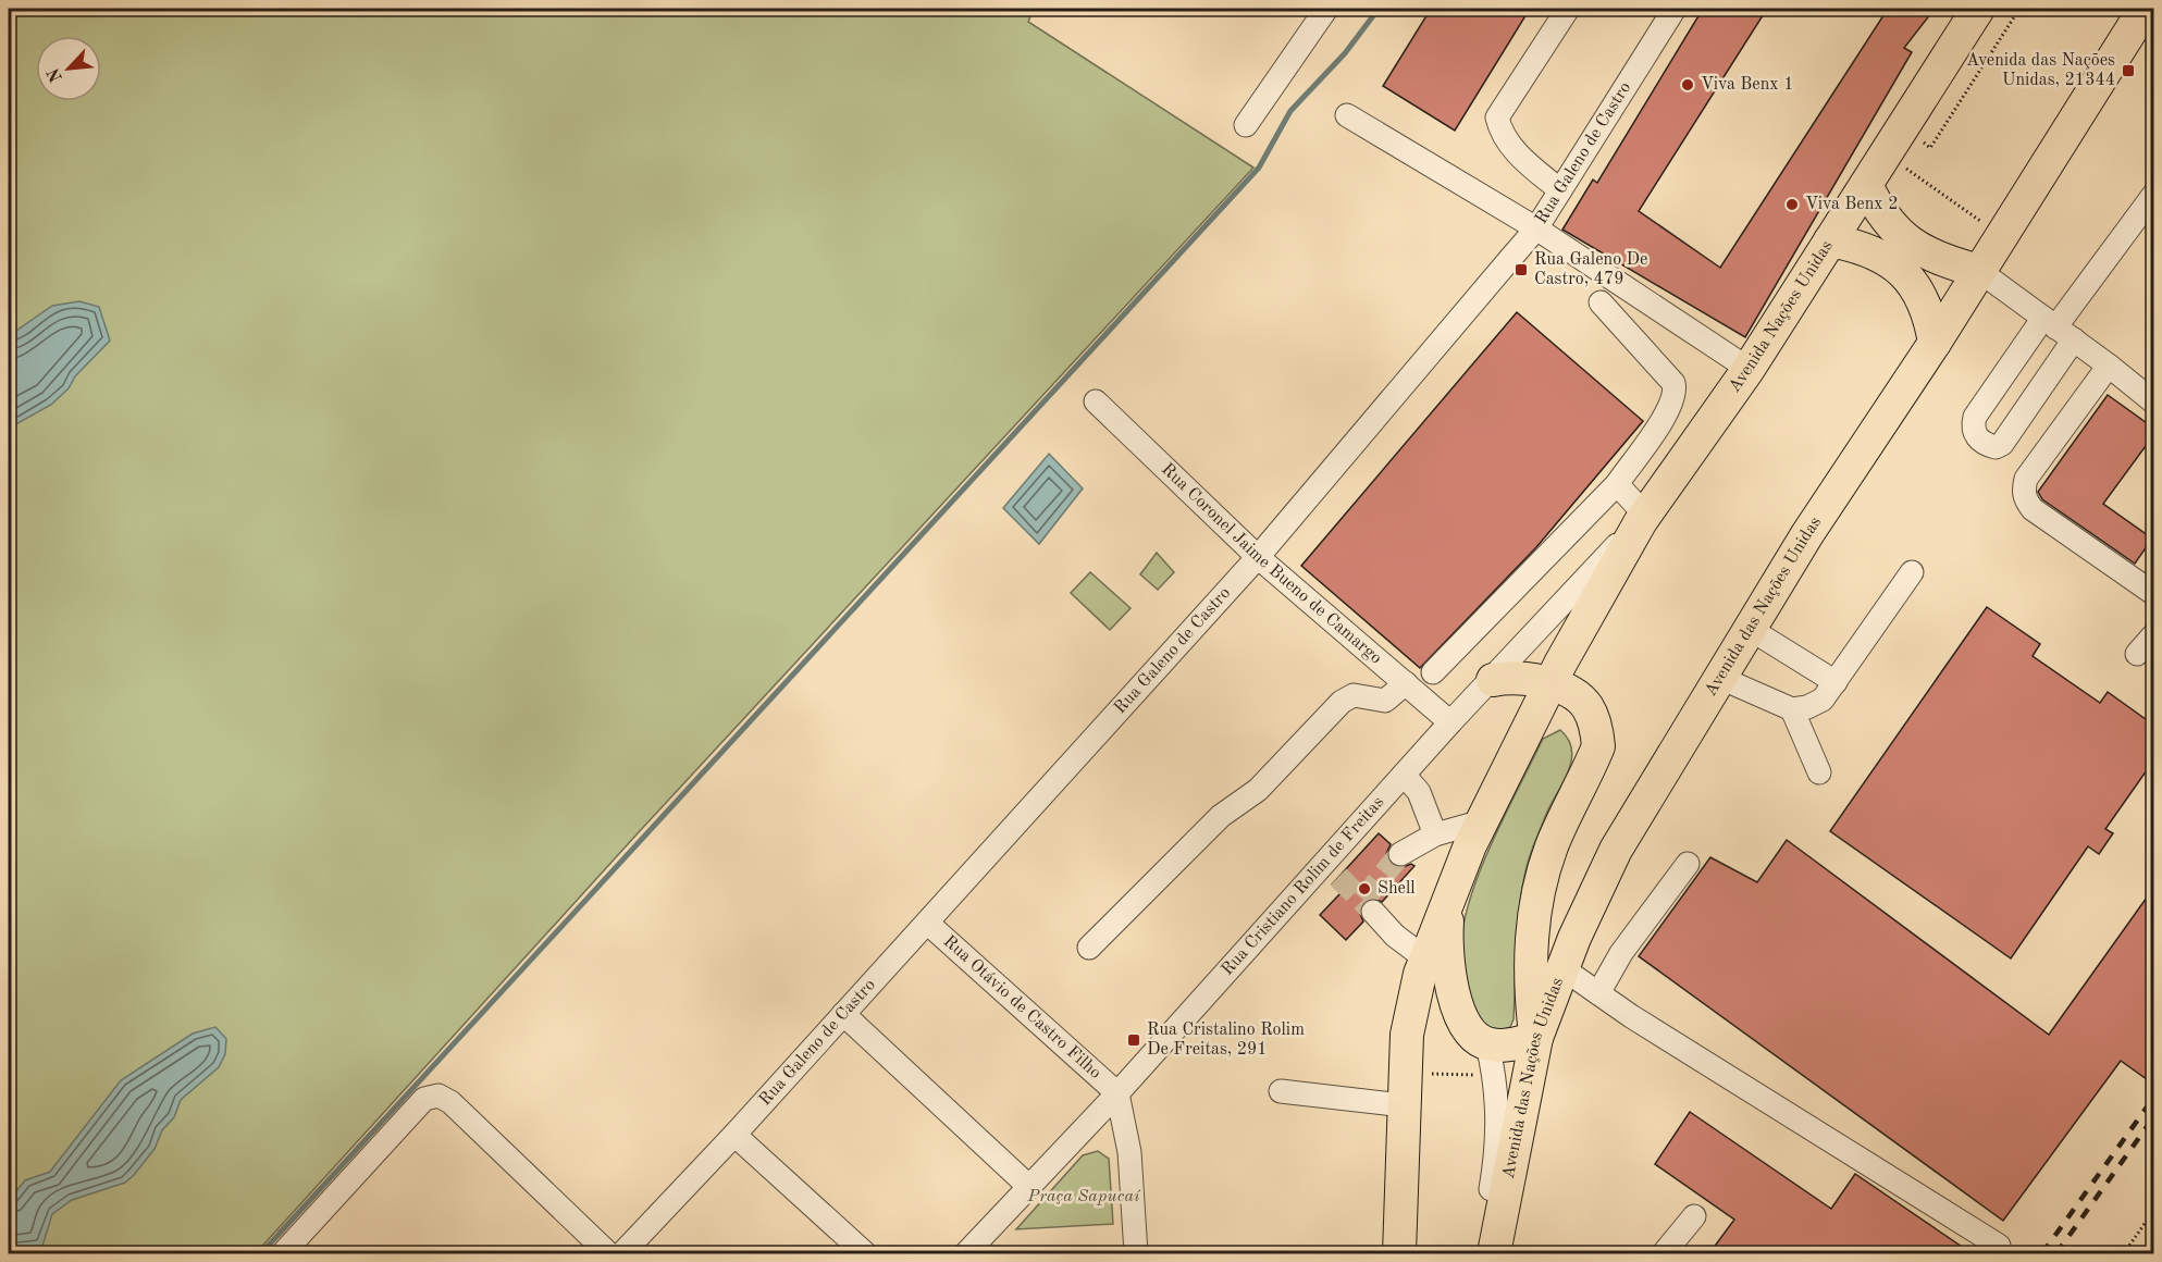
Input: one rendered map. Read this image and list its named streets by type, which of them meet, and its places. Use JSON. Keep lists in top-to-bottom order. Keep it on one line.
{"streets":{"highway":["Avenida Nações Unidas","Avenida das Nações Unidas"],"street":["Rua Galeno de Castro","Rua Coronel Jaime Bueno de Camargo","Rua Cristiano Rolim de Freitas","Rua Otávio de Castro Filho"]},"crossings":[["Rua Galeno de Castro","Rua Coronel Jaime Bueno de Camargo"],["Rua Galeno de Castro","Rua Otávio de Castro Filho"],["Avenida Nações Unidas","Rua Cristiano Rolim de Freitas"],["Rua Coronel Jaime Bueno de Camargo","Rua Cristiano Rolim de Freitas"],["Rua Cristiano Rolim de Freitas","Rua Otávio de Castro Filho"]],"parks":["Praça Sapucaí"],"places":{"transit":["Avenida das Nações Unidas, 21344","Rua Galeno De Castro, 479","Rua Cristalino Rolim De Freitas, 291"],"other":["Viva Benx 1","Viva Benx 2","Shell"]},"north":"bottom left"}
